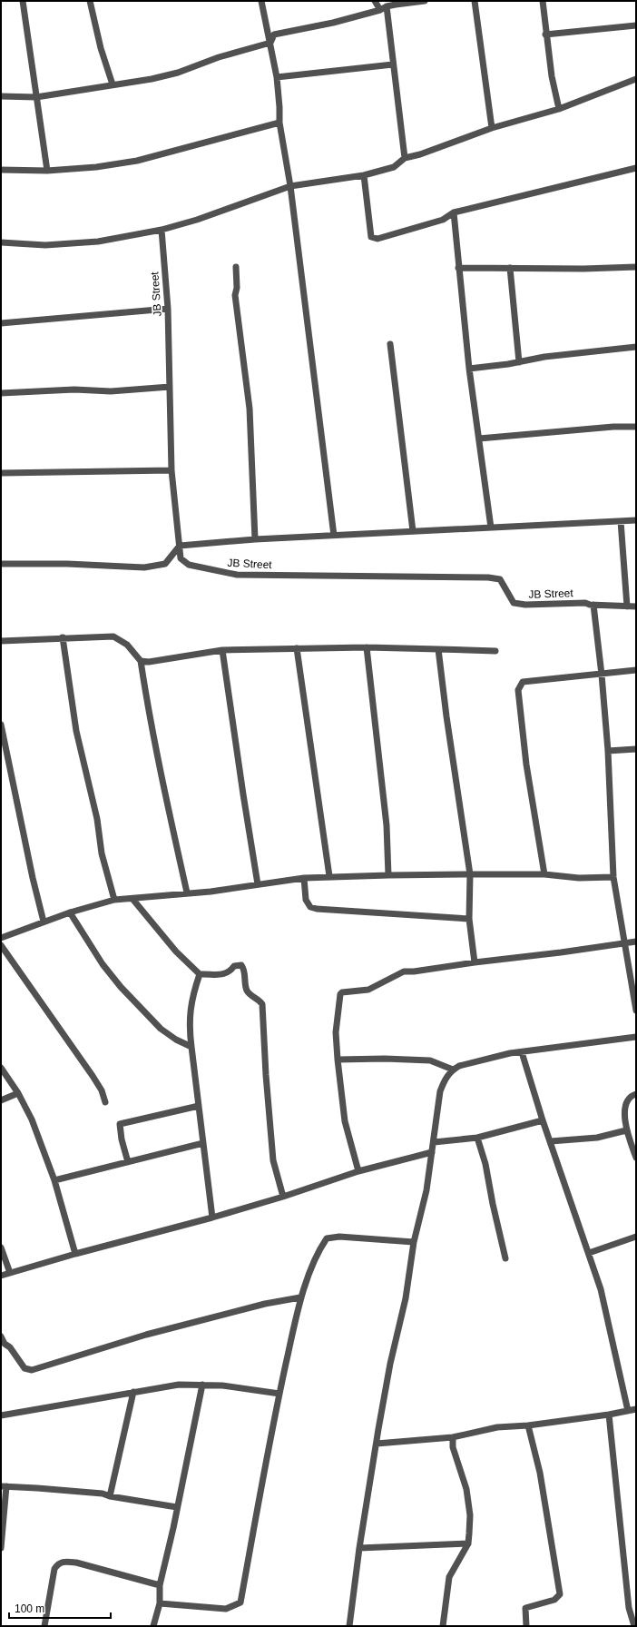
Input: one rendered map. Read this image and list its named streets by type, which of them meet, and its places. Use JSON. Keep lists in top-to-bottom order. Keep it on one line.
{"streets":{"street":["JB Street"]},"scale_bar":"100 m"}
